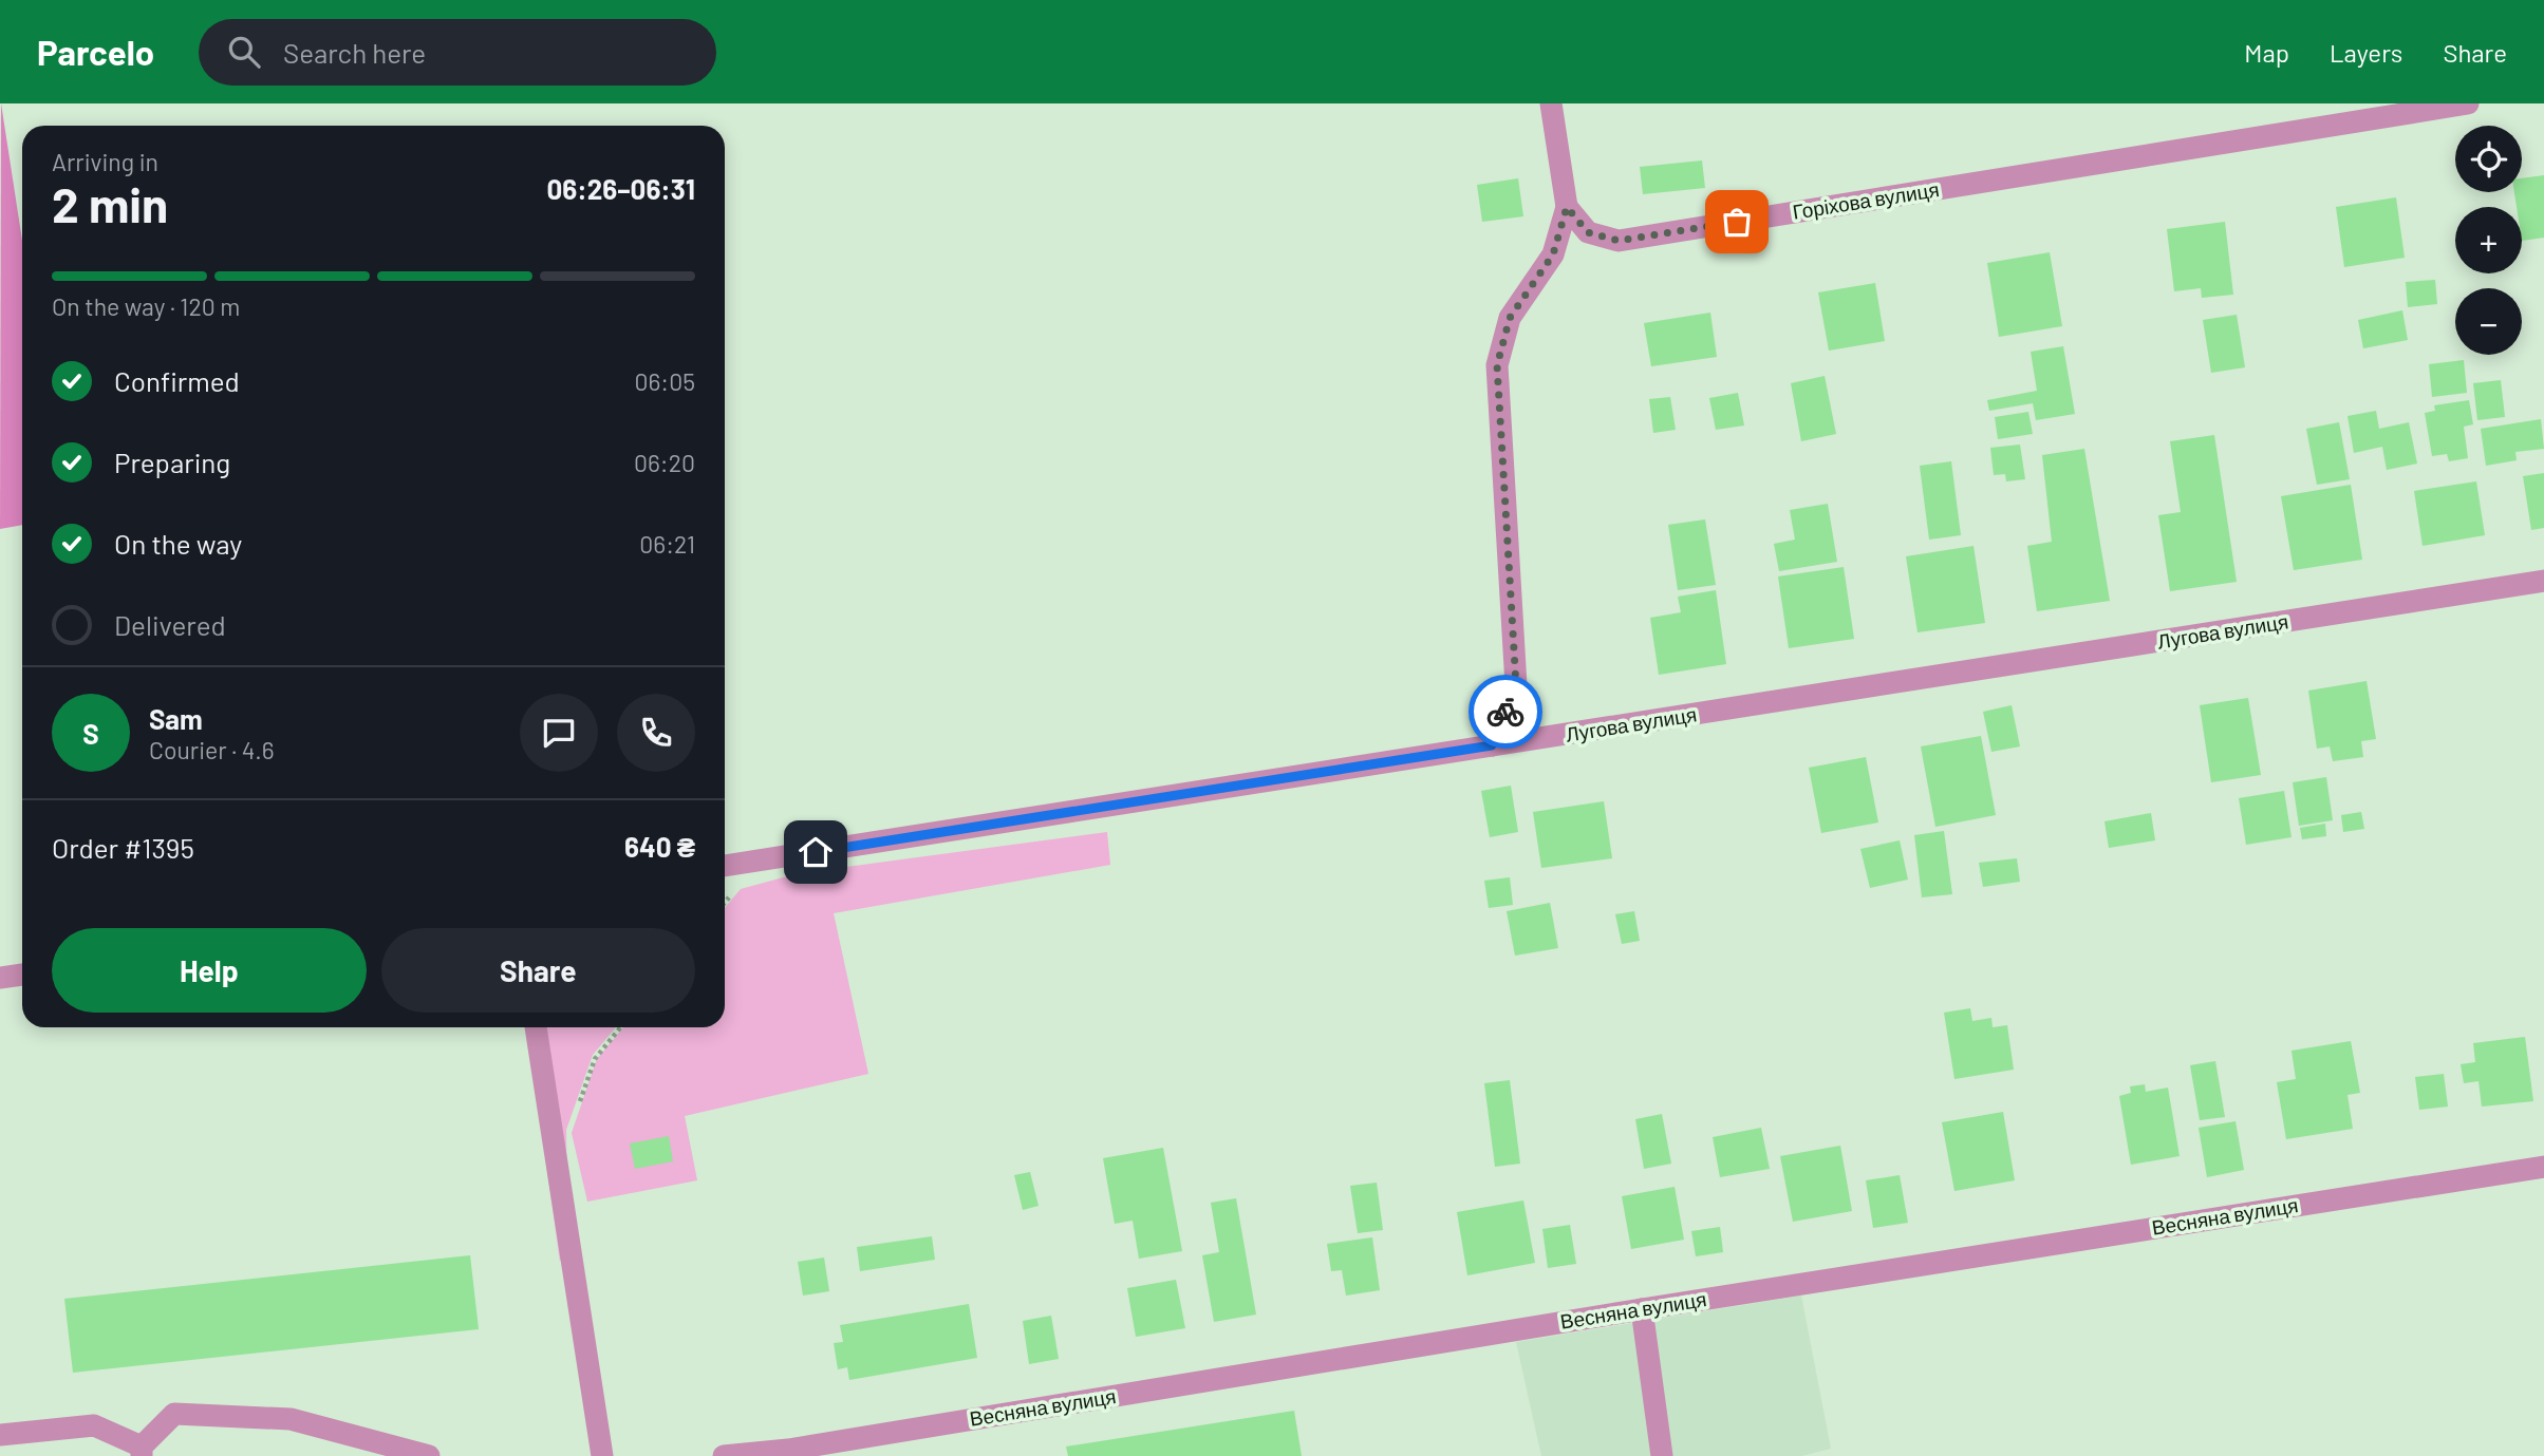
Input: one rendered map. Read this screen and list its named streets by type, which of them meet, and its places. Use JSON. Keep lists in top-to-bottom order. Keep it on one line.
{"streets":{"street":["Горіхова вулиця","Лугова вулиця","Весняна вулиця"]},"page":{"header":"Parcelo","search":"Search here","nav":["Map","Layers","Share"],"map_buttons":["+","−"],"heading":["2 min","Arriving in","06:26–06:31"],"panel":["Sam","Courier · 4.6","Order #1395","640 ₴"],"bar":"On the way · 120 m","list":[["Confirmed","06:05"],["Preparing","06:20"],["On the way","06:21"],"Delivered"],"round":"S","buttons":["Help","Share"]}}
